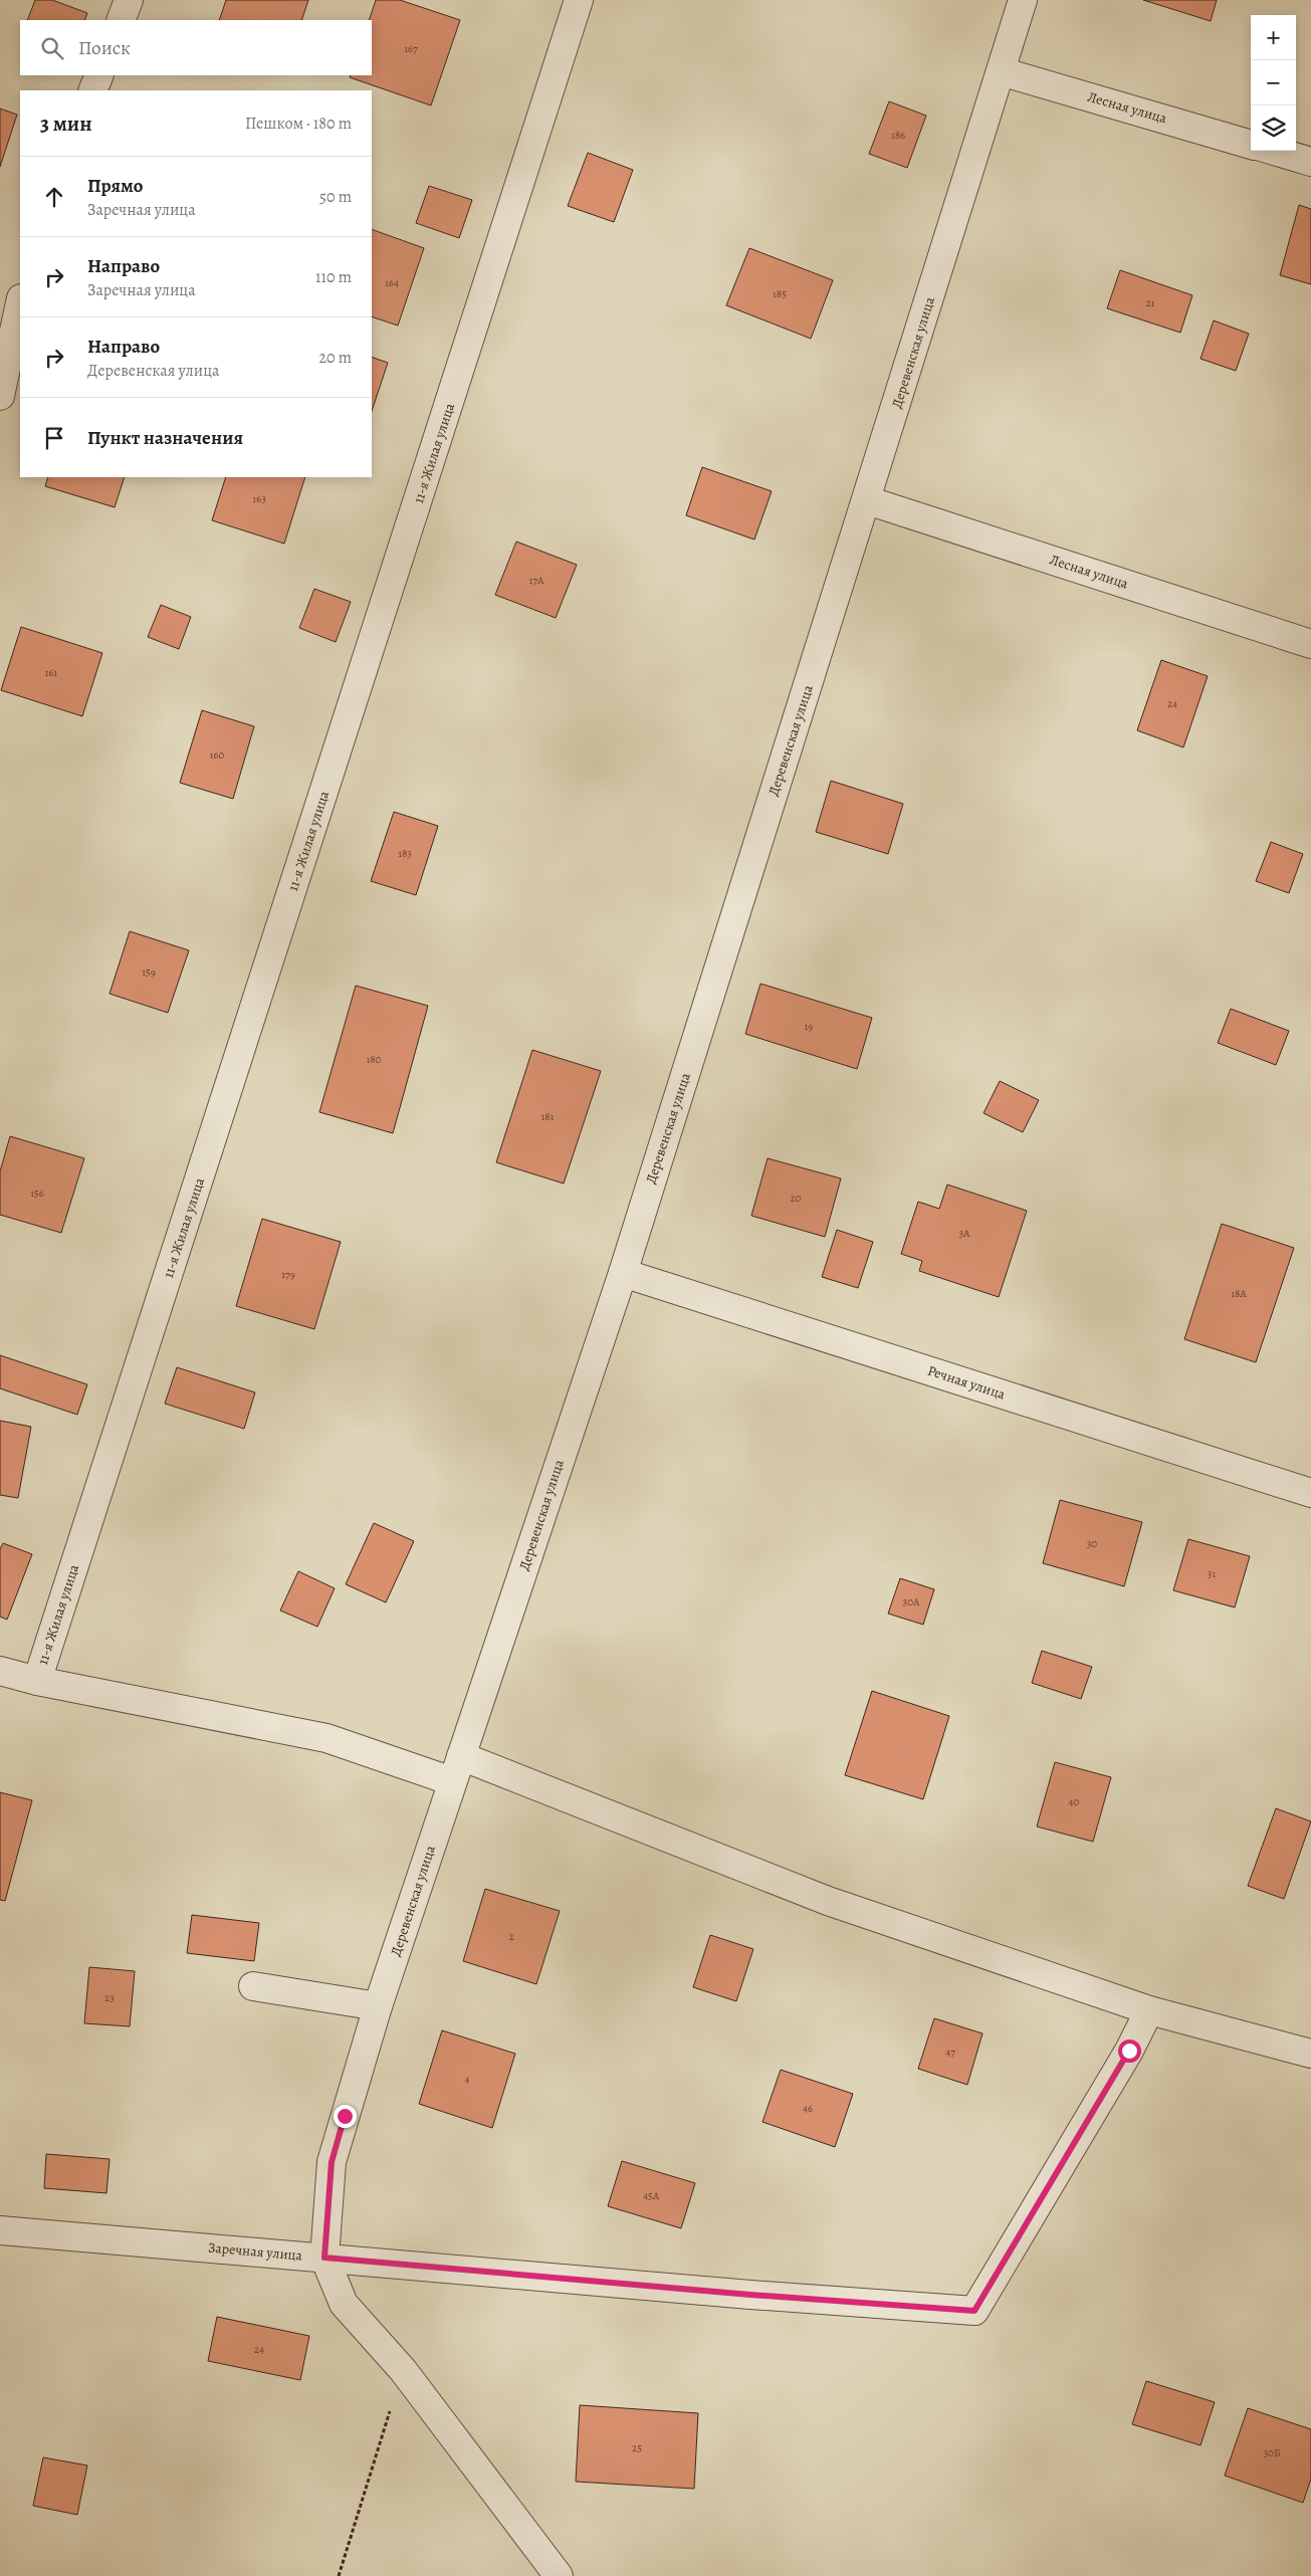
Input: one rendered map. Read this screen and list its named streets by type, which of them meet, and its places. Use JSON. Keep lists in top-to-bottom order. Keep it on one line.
{"streets":{"street":["Лесная улица","Деревенская улица","11-я Жилая улица","Речная улица","Заречная улица"]},"crossings":[["Лесная улица","Деревенская улица"],["Деревенская улица","Речная улица"],["Деревенская улица","Заречная улица"]],"house_numbers":["167","186","164","185","21","163","17А","161","24","160","183","159","19","180","181","156","20","3А","179","18А","30","31","30А","40","2","23","47","4","46","45А","24","25","30Б"],"page":{"map_buttons":["+","−"],"search":"Поиск","heading":["3 мин","Пешком · 180 m"],"list":[["Прямо","Заречная улица","50 m"],["Направо","Заречная улица","110 m"],["Направо","Деревенская улица","20 m"],"Пункт назначения"]}}
